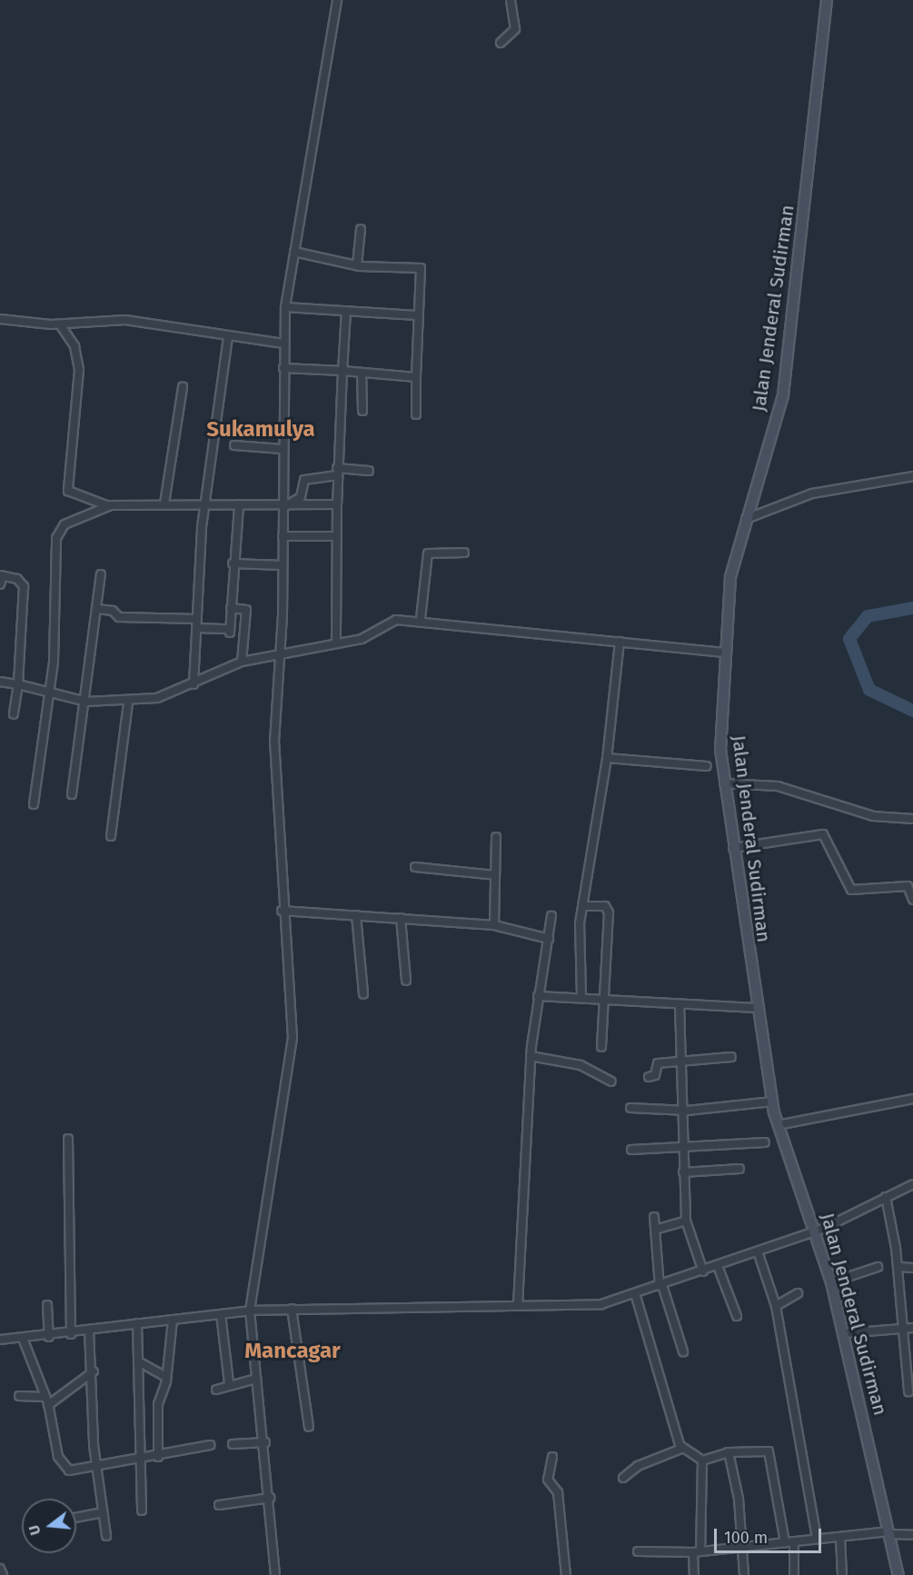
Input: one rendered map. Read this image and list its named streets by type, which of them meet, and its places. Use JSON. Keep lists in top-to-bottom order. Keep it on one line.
{"streets":{"main road":["Jalan Jenderal Sudirman"]},"districts":["Sukamulya","Mancagar"],"scale_bar":"100 m","north":"left"}
